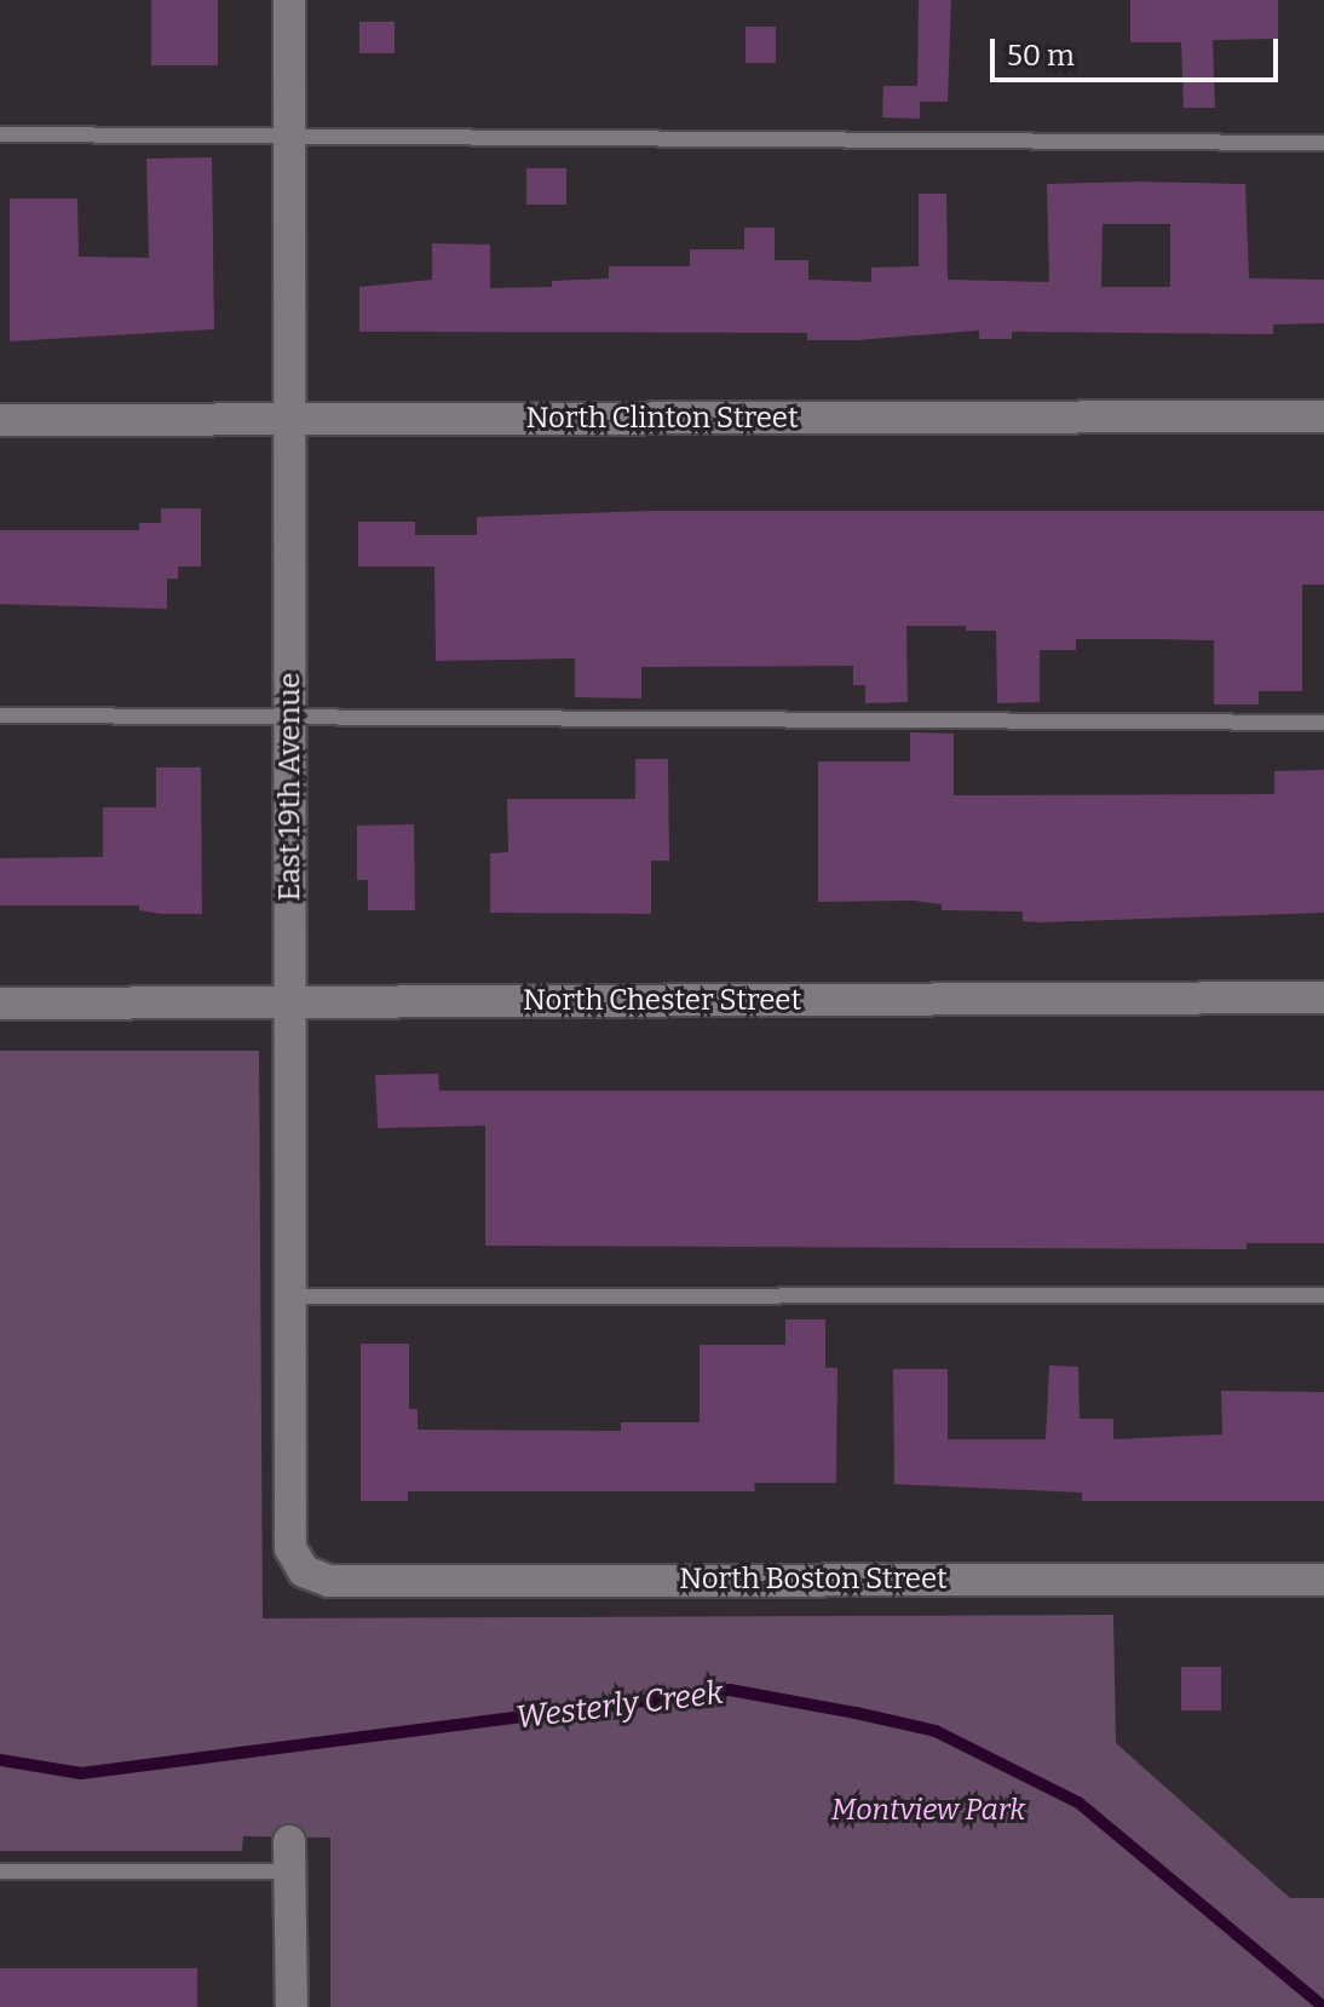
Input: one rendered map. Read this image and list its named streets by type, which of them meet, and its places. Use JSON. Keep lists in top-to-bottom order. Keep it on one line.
{"streets":{"street":["North Clinton Street","East 19th Avenue","North Chester Street","North Boston Street"]},"crossings":[["North Clinton Street","East 19th Avenue"],["East 19th Avenue","North Chester Street"],["East 19th Avenue","North Boston Street"]],"water":["Westerly Creek"],"parks":["Montview Park"],"scale_bar":"50 m"}
